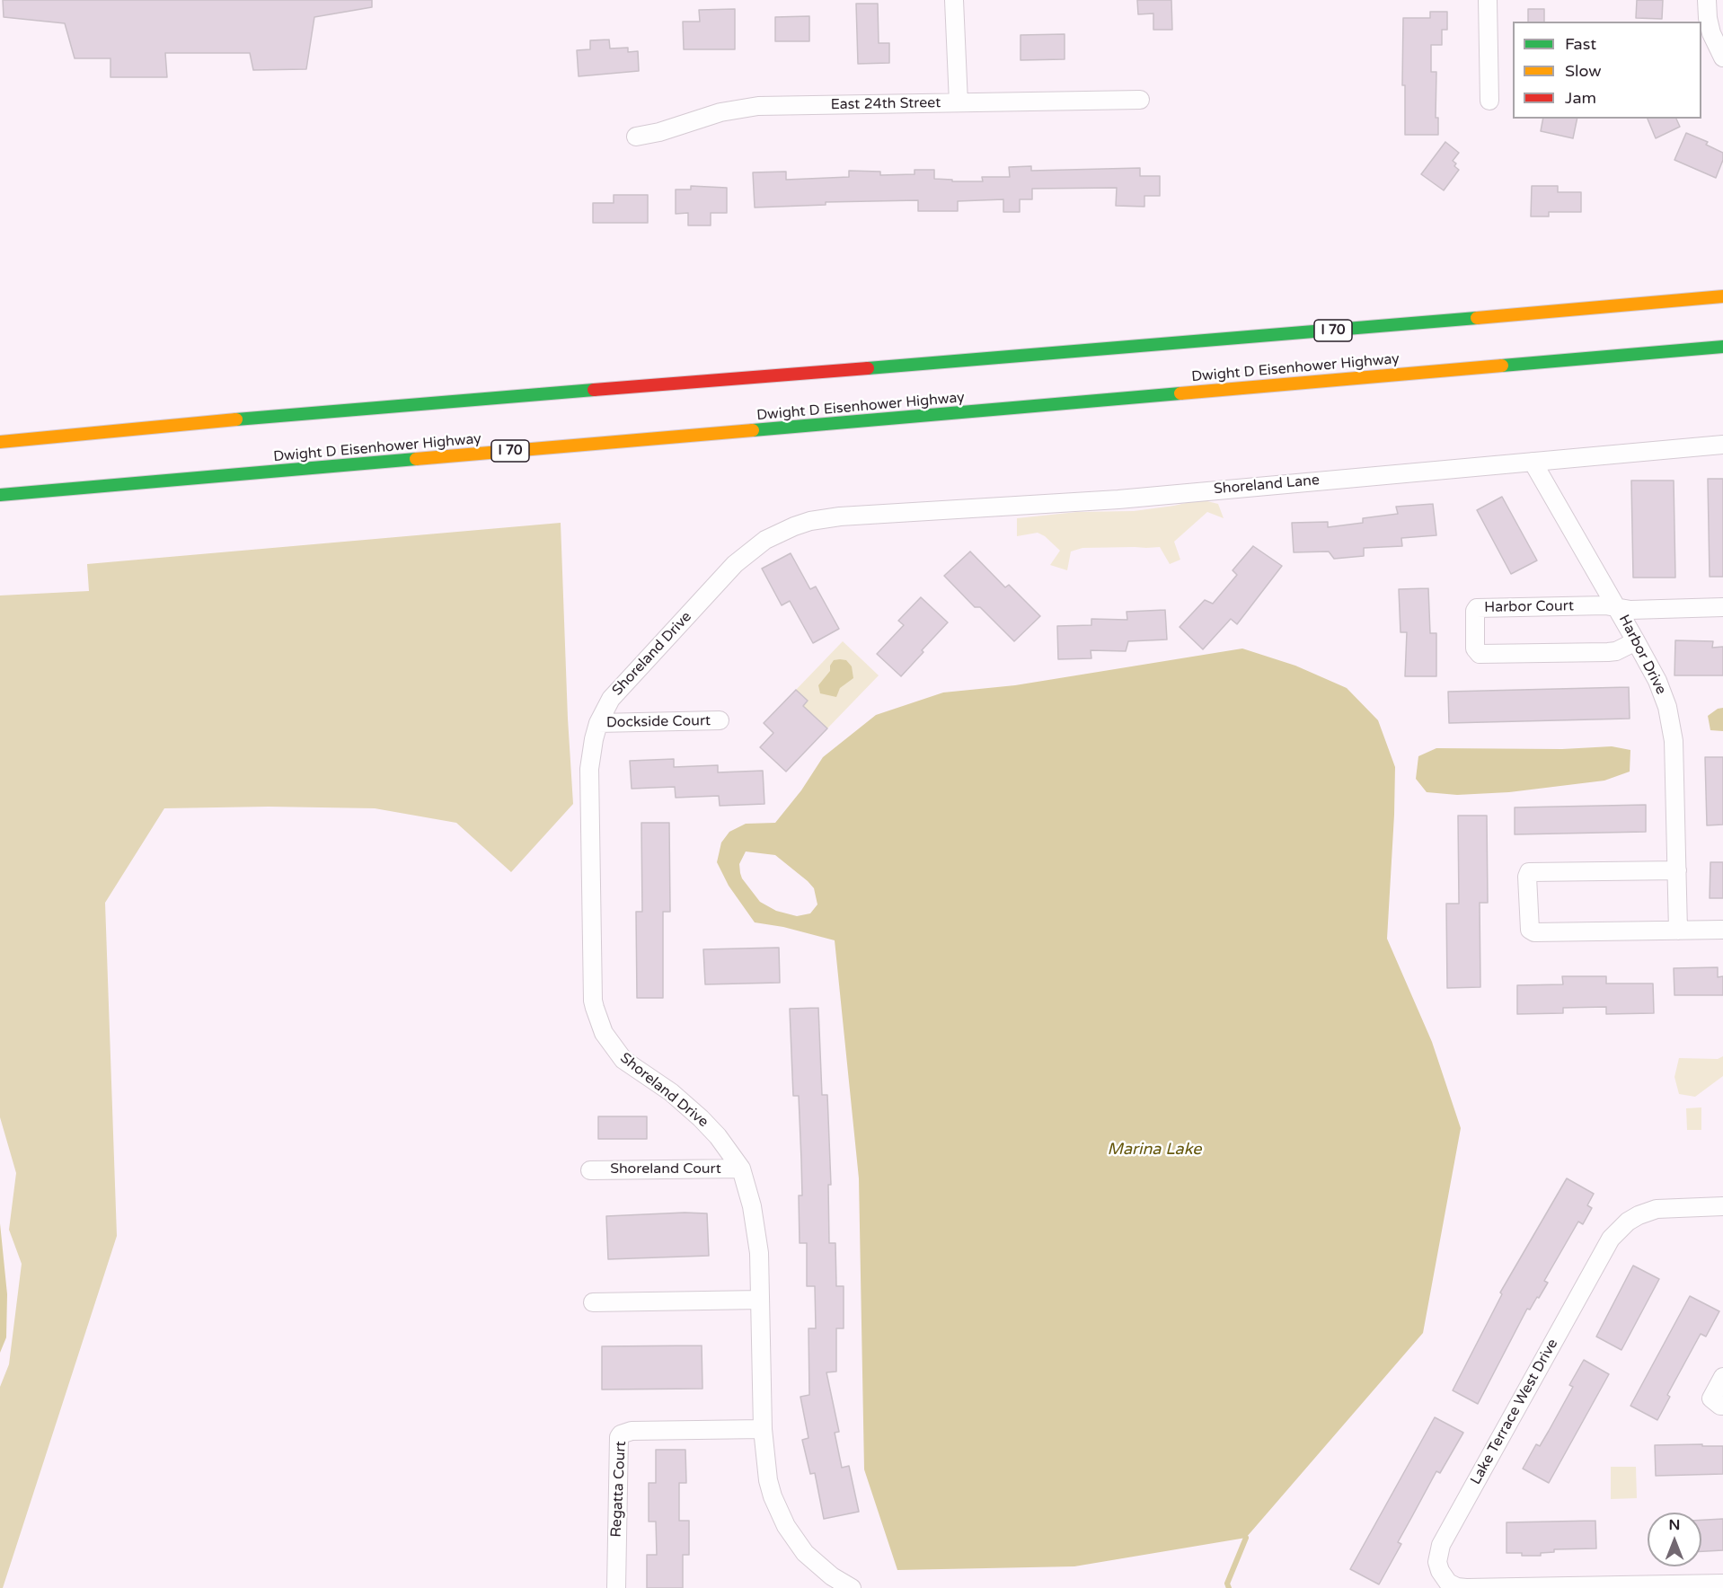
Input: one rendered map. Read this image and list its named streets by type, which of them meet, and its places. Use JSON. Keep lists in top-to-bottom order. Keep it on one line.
{"streets":{"highway":["I 70","Dwight D Eisenhower Highway"],"street":["East 24th Street","Shoreland Lane","Harbor Court","Shoreland Drive","Harbor Drive","Dockside Court","Shoreland Court","Lake Terrace West Drive","Regatta Court"]},"crossings":[["Shoreland Lane","Shoreland Drive"],["Shoreland Lane","Harbor Drive"],["Harbor Court","Harbor Drive"],["Shoreland Drive","Dockside Court"],["Shoreland Drive","Shoreland Court"],["Shoreland Drive","Regatta Court"]],"water":["Marina Lake"],"legend":["Fast","Slow","Jam"],"north":"top"}
